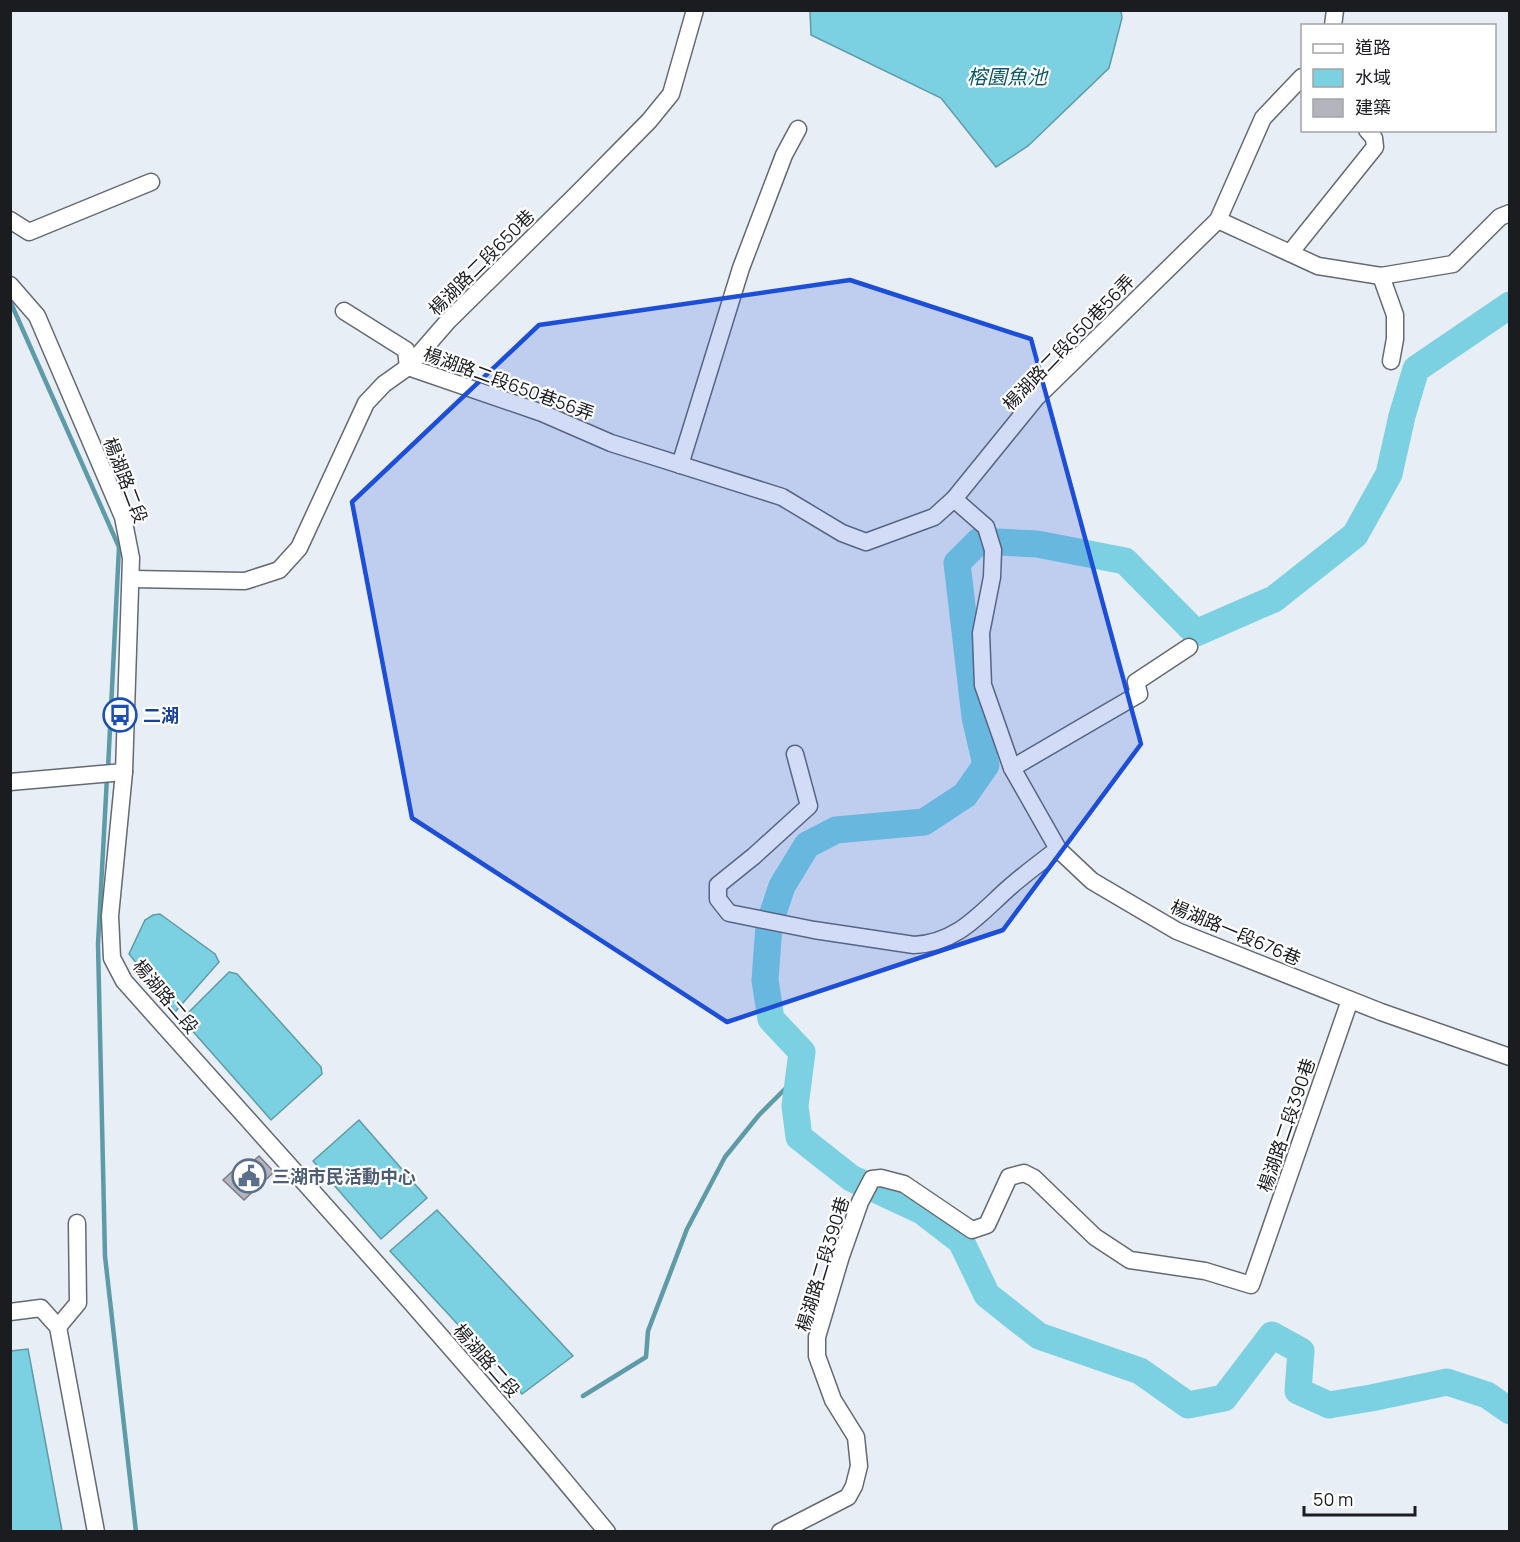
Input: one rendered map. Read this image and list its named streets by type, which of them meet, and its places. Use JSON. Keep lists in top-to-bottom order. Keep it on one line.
{"streets":{"street":["楊湖路二段650巷","楊湖路二段650巷56弄","楊湖路二段","楊湖路一段676巷","楊湖路二段390巷"]},"crossings":[["楊湖路二段650巷","楊湖路二段650巷56弄"],["楊湖路二段650巷","楊湖路二段"],["楊湖路二段650巷56弄","楊湖路一段676巷"],["楊湖路一段676巷","楊湖路二段390巷"]],"water":["榕園魚池"],"places":{"bus stop":["二湖"],"public building":["三湖市民活動中心"]},"legend":["道路","水域","建築"],"scale_bar":"50 m"}
